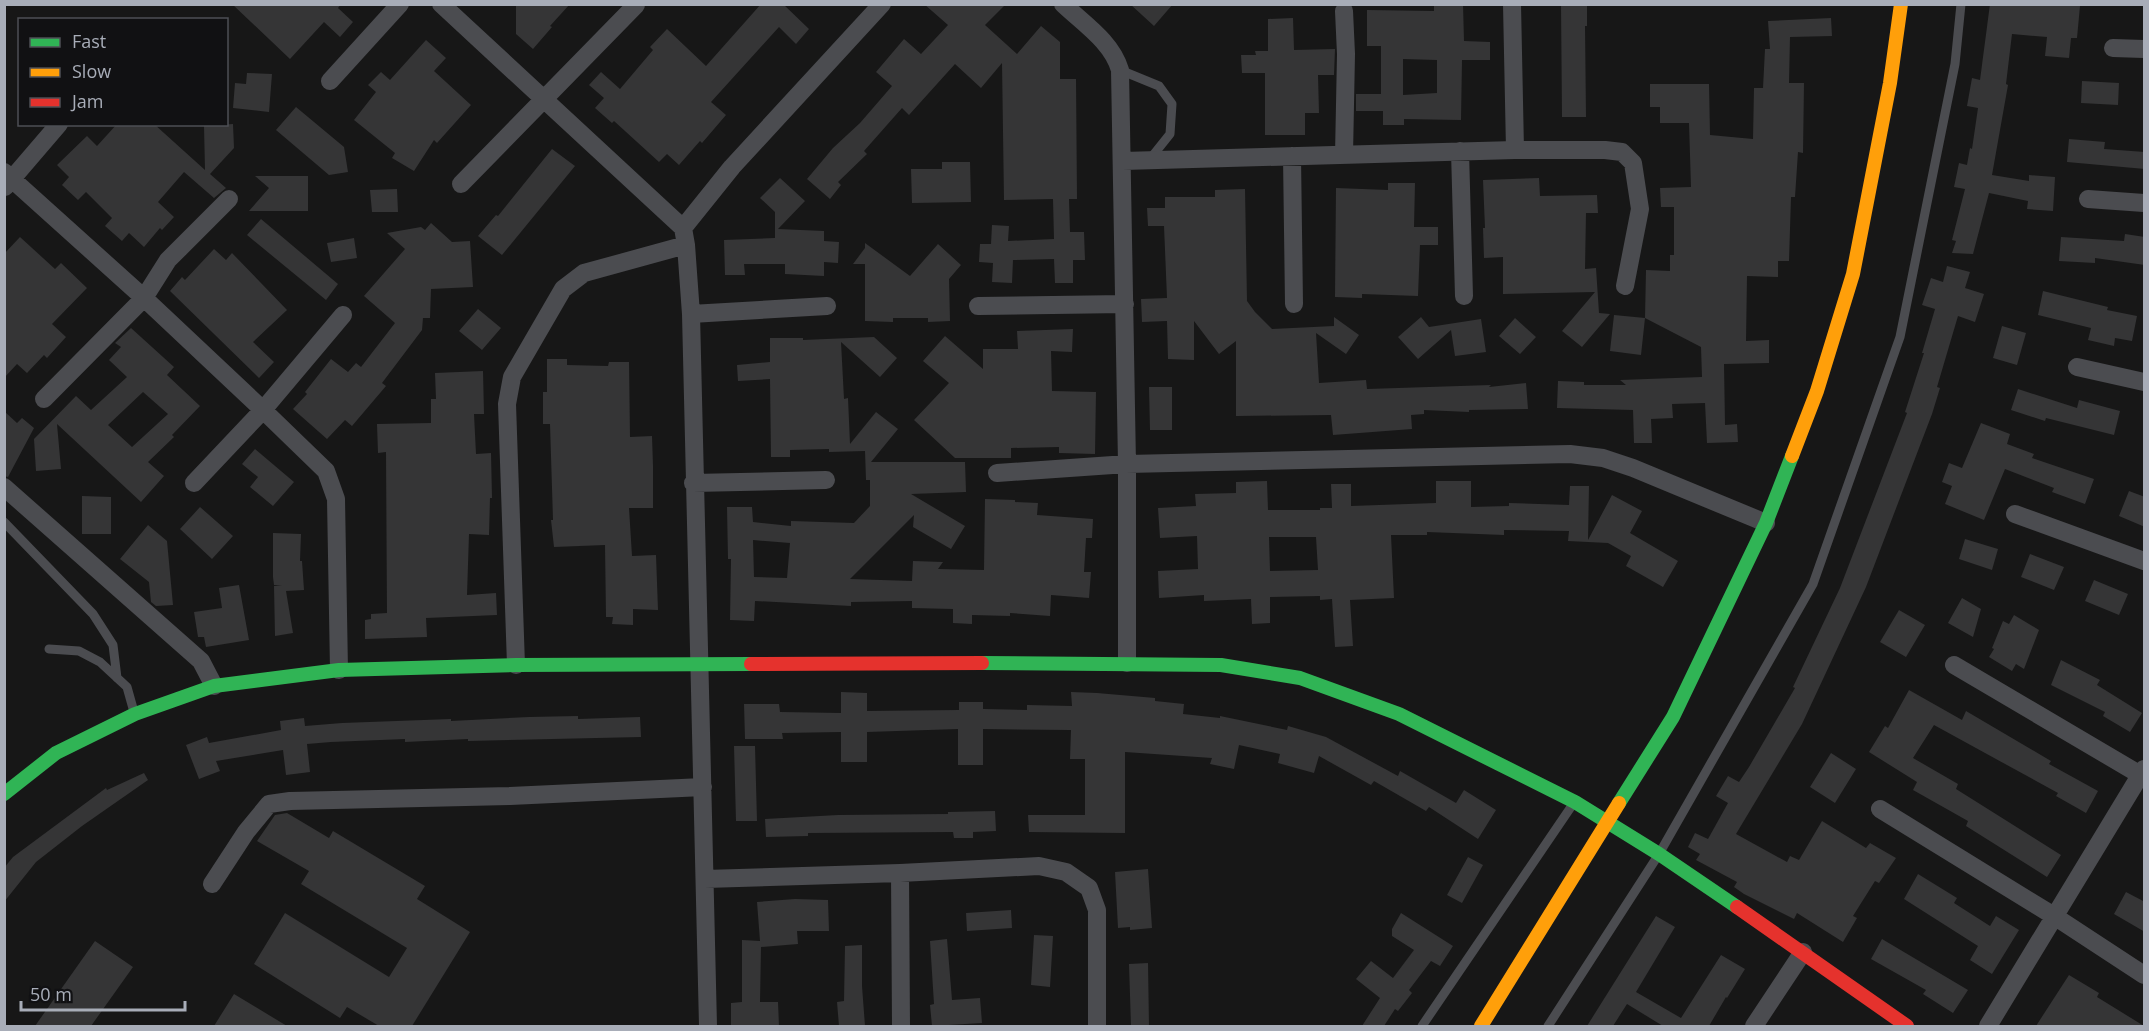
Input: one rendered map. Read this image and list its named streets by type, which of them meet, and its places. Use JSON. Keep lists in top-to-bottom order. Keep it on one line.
{"legend":["Fast","Slow","Jam"],"scale_bar":"50 m"}
